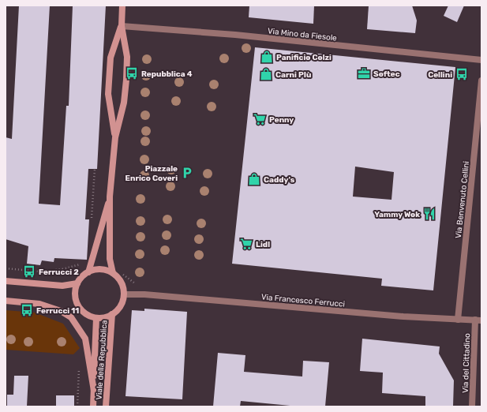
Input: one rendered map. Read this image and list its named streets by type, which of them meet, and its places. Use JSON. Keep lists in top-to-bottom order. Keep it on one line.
{"streets":{"main road":["Viale della Repubblica"],"street":["Via Mino da Fiesole","Via Benvenuto Cellini","Via Francesco Ferrucci","Via del Cittadino"]},"crossings":[["Via Benvenuto Cellini","Via Francesco Ferrucci"],["Via Francesco Ferrucci","Viale della Repubblica"],["Via Francesco Ferrucci","Via del Cittadino"]],"places":{"shop":["Panificio Colzi","Carni PIù","Caddy's"],"bus stop":["Repubblica 4","Cellini","Ferrucci 2","Ferrucci 11"],"office":["Softec"],"supermarket":["Penny","Lidl"],"parking":["Piazzale Enrico Coveri"],"restaurant":["Yammy Wok"]}}
